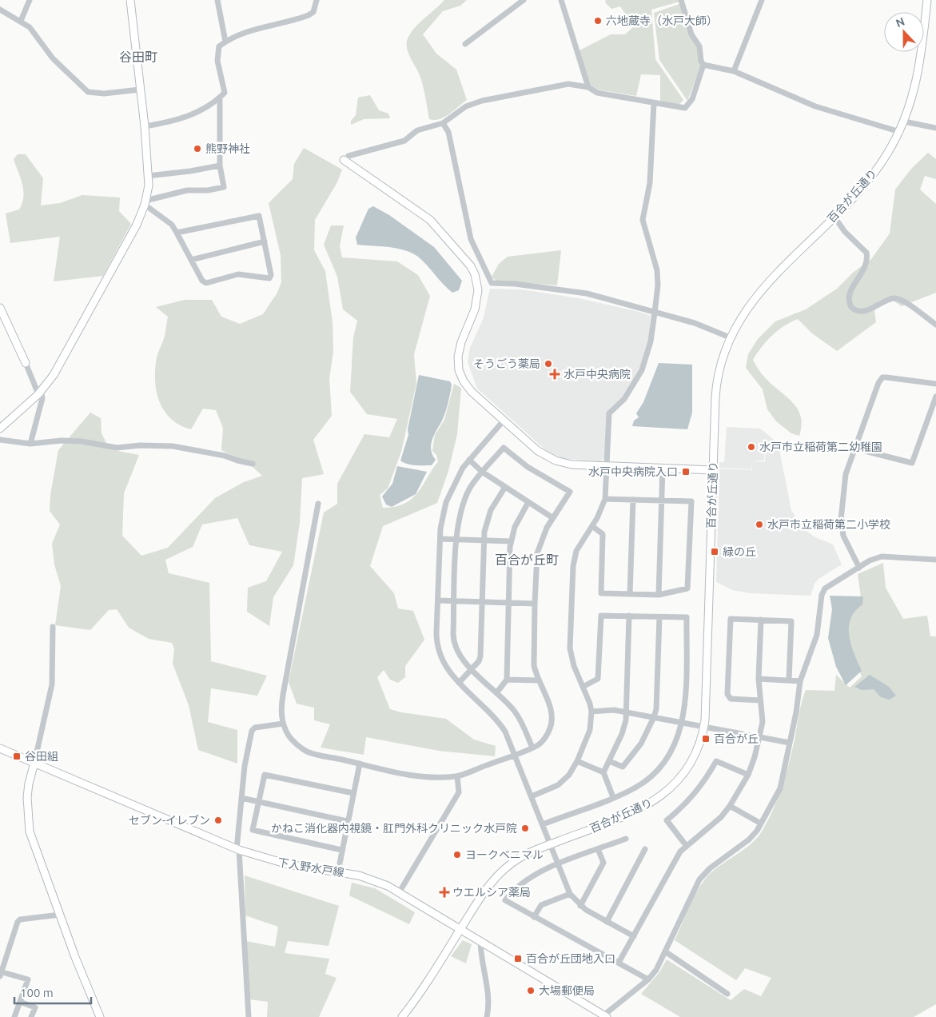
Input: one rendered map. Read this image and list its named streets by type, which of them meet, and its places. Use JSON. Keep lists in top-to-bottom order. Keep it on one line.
{"streets":{"street":["百合が丘通り","下入野水戸線"]},"crossings":[["百合が丘通り","下入野水戸線"]],"districts":["谷田町","百合が丘町"],"places":{"other":["六地蔵寺（水戸大師）","熊野神社","そうごう薬局","水戸市立稲荷第二幼稚園","水戸市立稲荷第二小学校","セブン-イレブン","かねこ消化器内視鏡・肛門外科クリニック水戸院","ヨークベニマル","大場郵便局"],"health":["水戸中央病院","ウエルシア薬局"],"transit":["水戸中央病院入口","緑の丘","百合が丘","谷田組","百合が丘団地入口"]},"scale_bar":"100 m","north":"top"}
